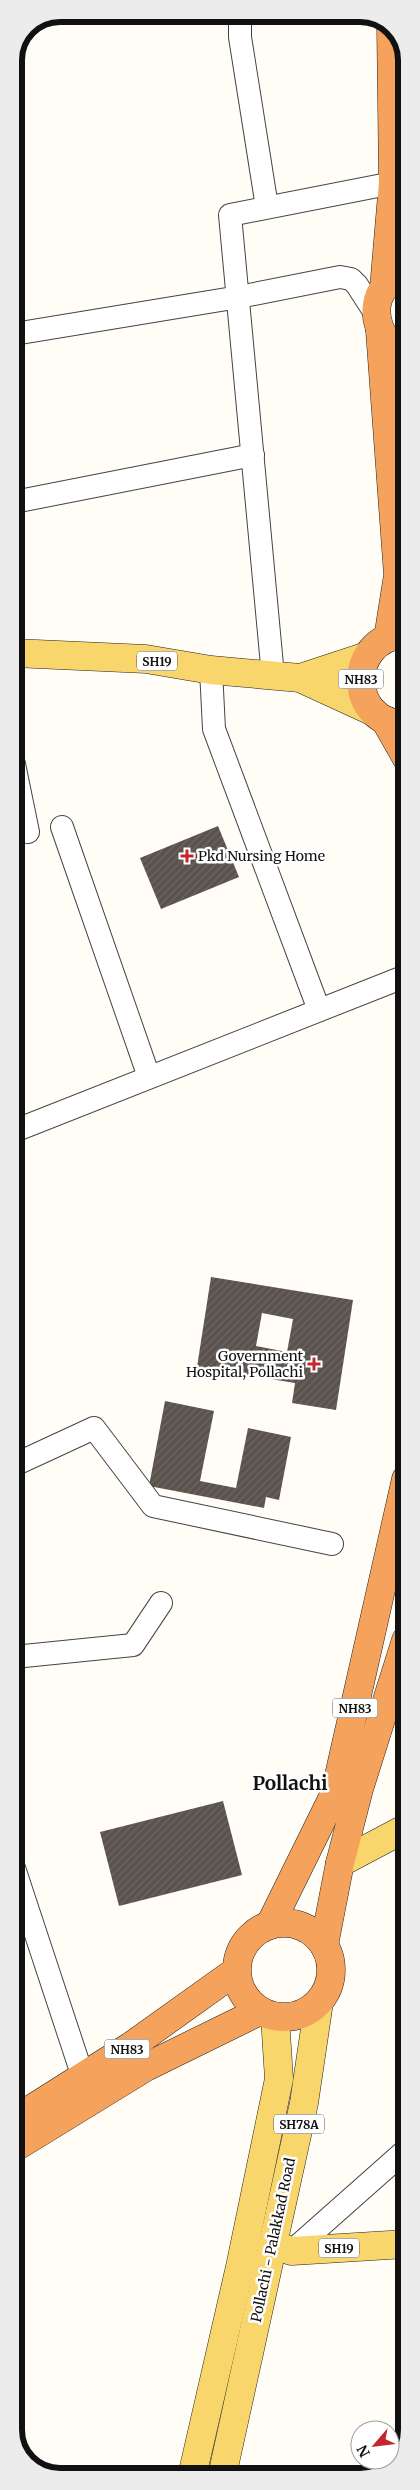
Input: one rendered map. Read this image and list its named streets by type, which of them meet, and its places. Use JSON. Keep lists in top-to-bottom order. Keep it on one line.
{"streets":{"highway":["NH83"],"main road":["SH19","SH78A","Pollachi - Palakkad Road"]},"crossings":[["SH19","NH83"],["SH19","Pollachi - Palakkad Road"],["NH83","Pollachi - Palakkad Road"]],"districts":["Pollachi"],"places":{"health":["Pkd Nursing Home","Government Hospital, Pollachi"]},"north":"bottom left"}
